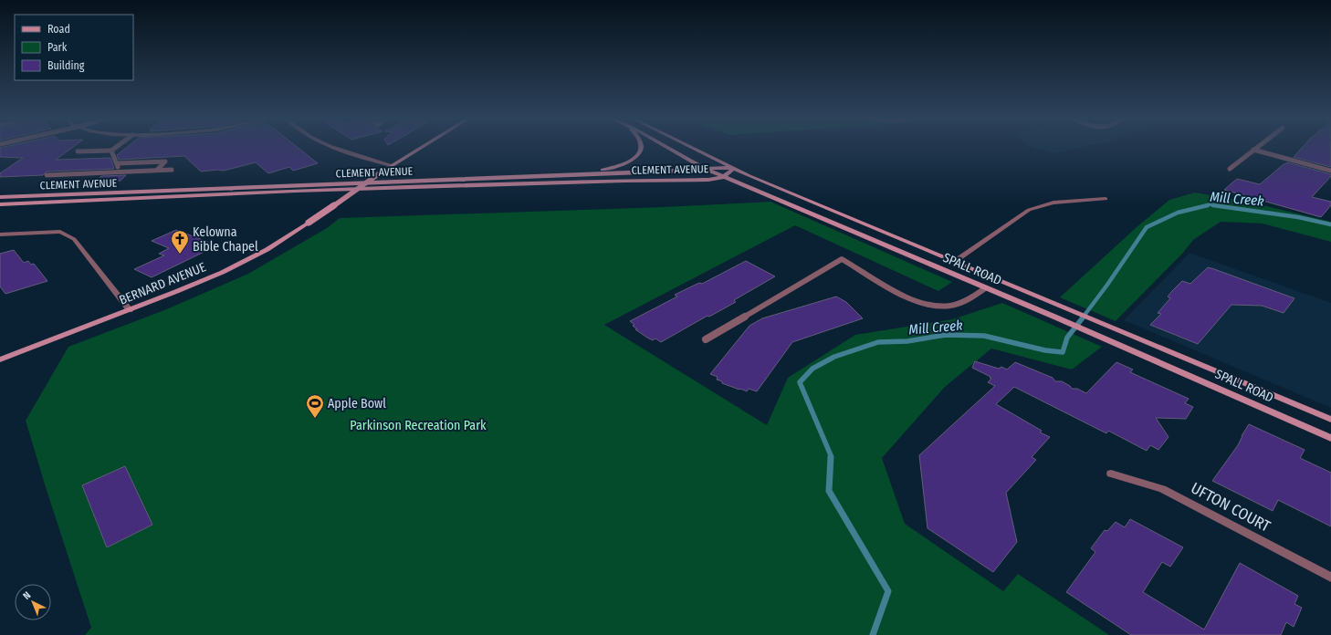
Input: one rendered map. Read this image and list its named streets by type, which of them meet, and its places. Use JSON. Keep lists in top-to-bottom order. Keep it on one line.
{"streets":{"main road":["CLEMENT AVENUE","SPALL ROAD","BERNARD AVENUE"],"street":["UFTON COURT"]},"crossings":[["CLEMENT AVENUE","SPALL ROAD"]],"water":["Mill Creek"],"parks":["Parkinson Recreation Park"],"places":{"church":["Kelowna Bible Chapel"],"sports":["Apple Bowl"]},"legend":["Road","Park","Building"],"north":"top left"}
